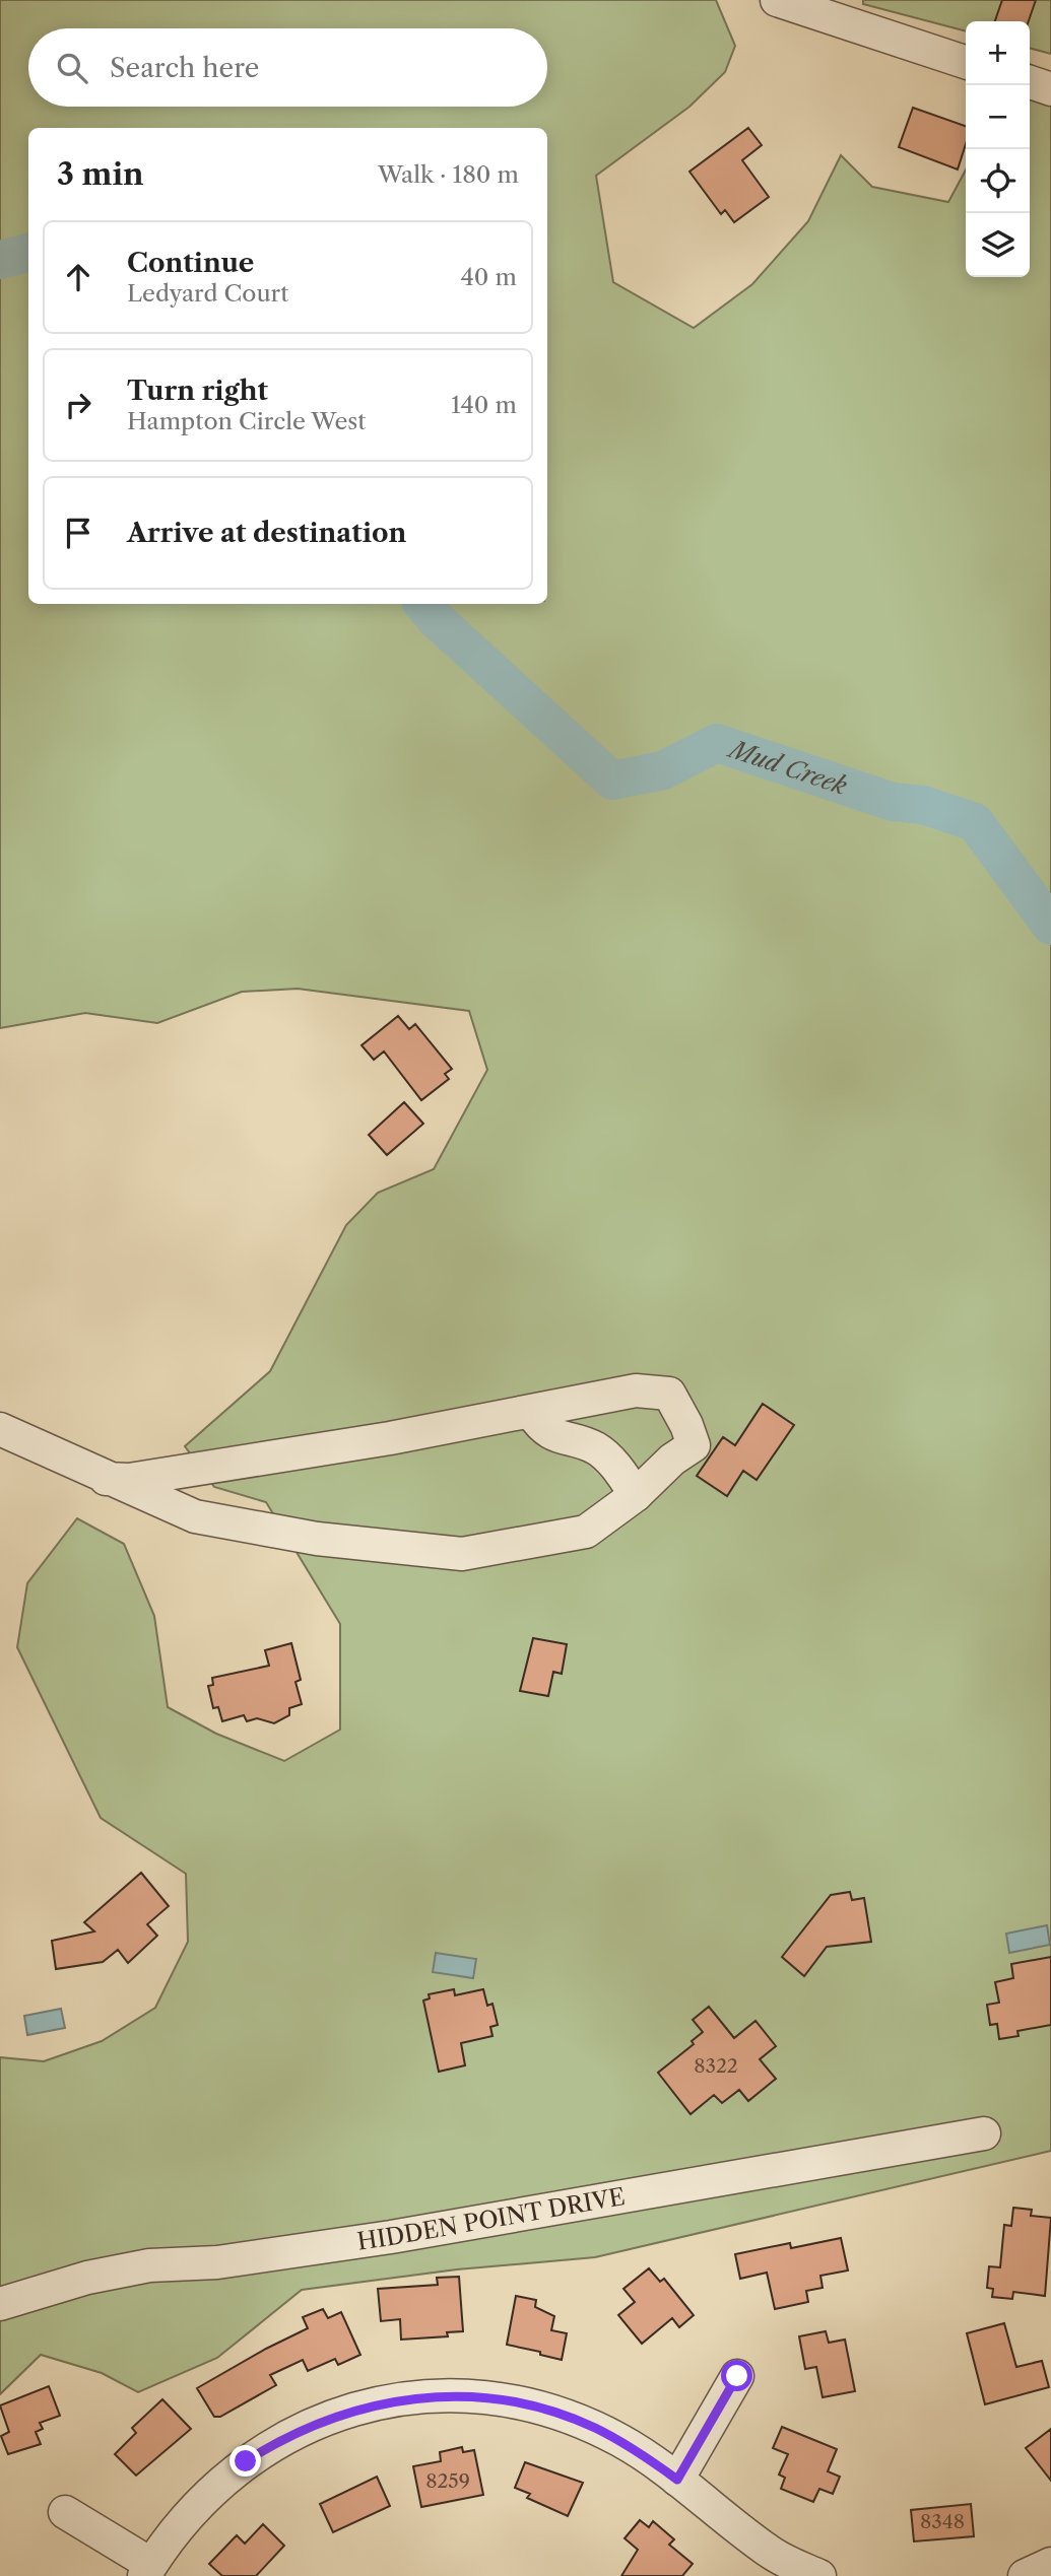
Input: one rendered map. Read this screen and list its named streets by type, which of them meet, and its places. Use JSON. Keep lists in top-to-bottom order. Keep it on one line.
{"streets":{"street":["HIDDEN POINT DRIVE"]},"water":["Mud Creek"],"house_numbers":["8322","8259","8348"],"page":{"map_buttons":["+","−"],"search":"Search here","heading":["3 min","Walk · 180 m"],"list":[["Continue","Ledyard Court","40 m"],["Turn right","Hampton Circle West","140 m"],"Arrive at destination"]}}
